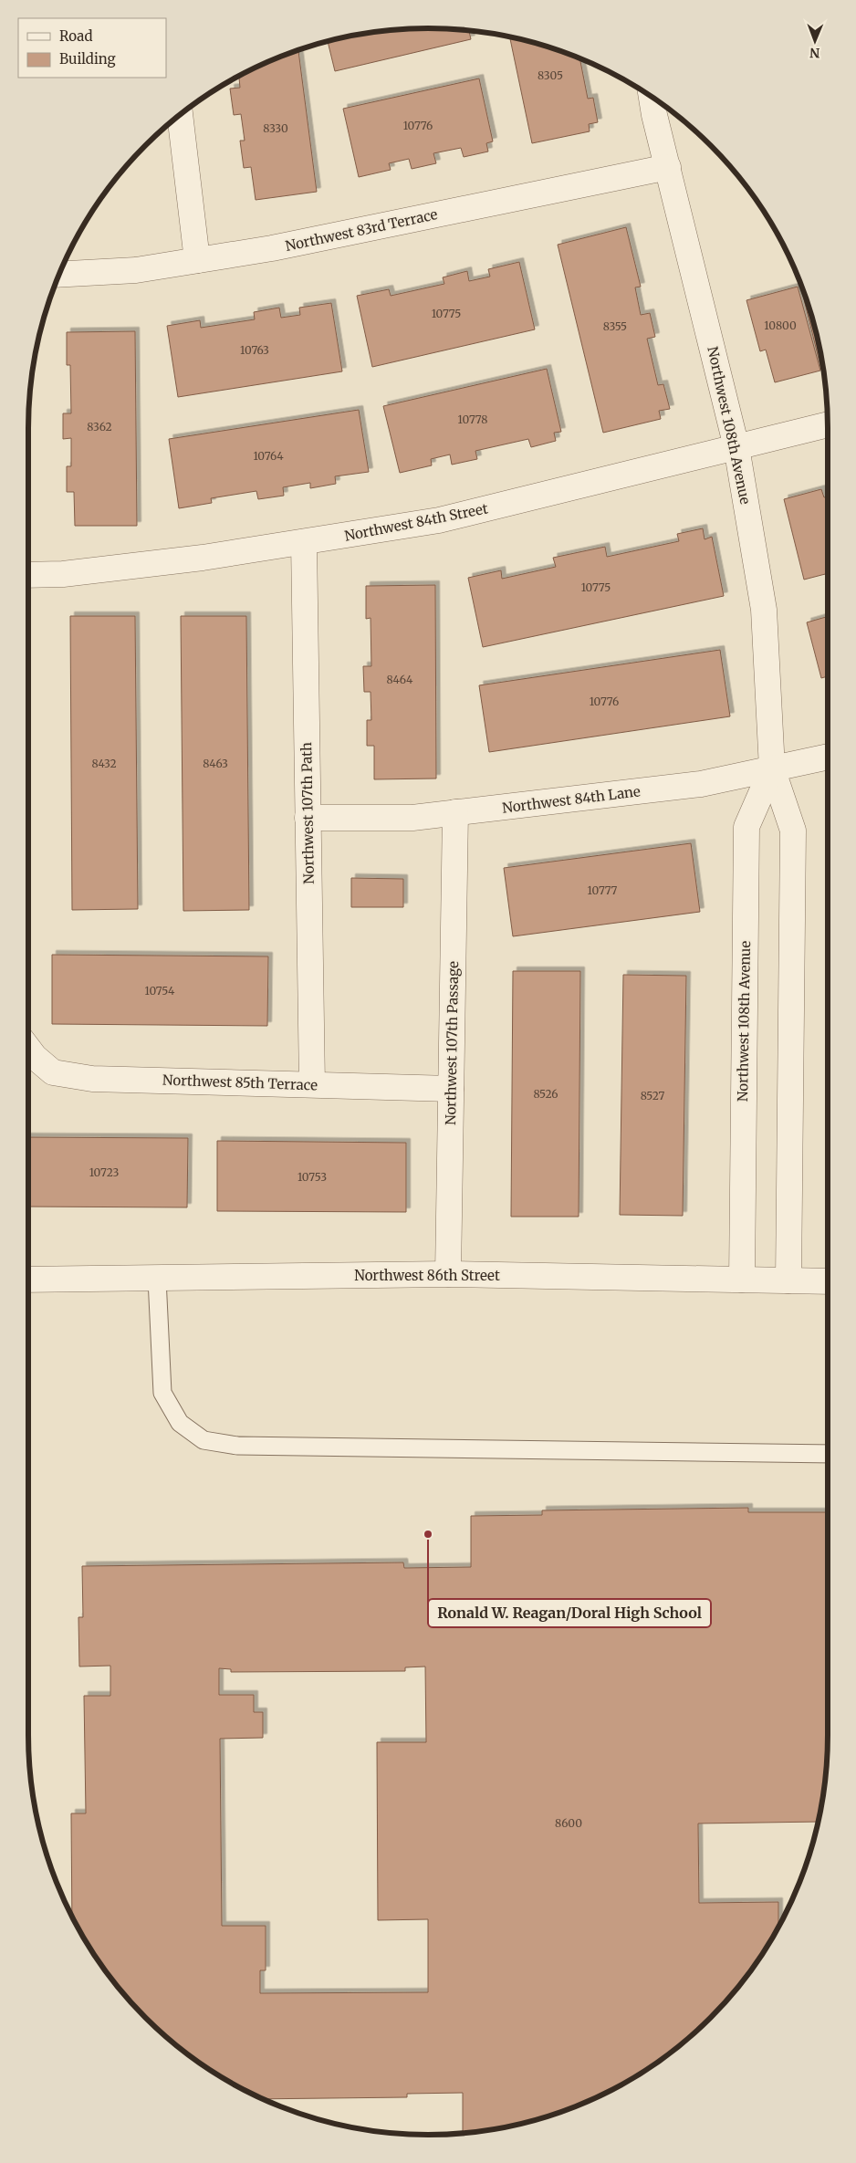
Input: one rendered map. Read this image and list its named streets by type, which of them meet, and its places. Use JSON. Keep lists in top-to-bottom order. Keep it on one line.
{"streets":{"street":["Northwest 83rd Terrace","Northwest 108th Avenue","Northwest 84th Street","Northwest 84th Lane","Northwest 107th Path","Northwest 107th Passage","Northwest 85th Terrace","Northwest 86th Street"]},"crossings":[["Northwest 83rd Terrace","Northwest 108th Avenue"],["Northwest 108th Avenue","Northwest 84th Street"],["Northwest 108th Avenue","Northwest 84th Lane"],["Northwest 108th Avenue","Northwest 86th Street"],["Northwest 84th Street","Northwest 107th Path"],["Northwest 84th Lane","Northwest 107th Path"],["Northwest 84th Lane","Northwest 107th Passage"],["Northwest 107th Path","Northwest 85th Terrace"],["Northwest 107th Passage","Northwest 85th Terrace"],["Northwest 107th Passage","Northwest 86th Street"]],"places":["Ronald W. Reagan/Doral High School"],"house_numbers":["8305","10776","8330","10775","10800","8355","10763","10778","8362","10764","10775","8464","10776","8432","8463","10777","10754","8526","8527","10723","10753","8600"],"legend":["Road","Building"],"north":"bottom"}
